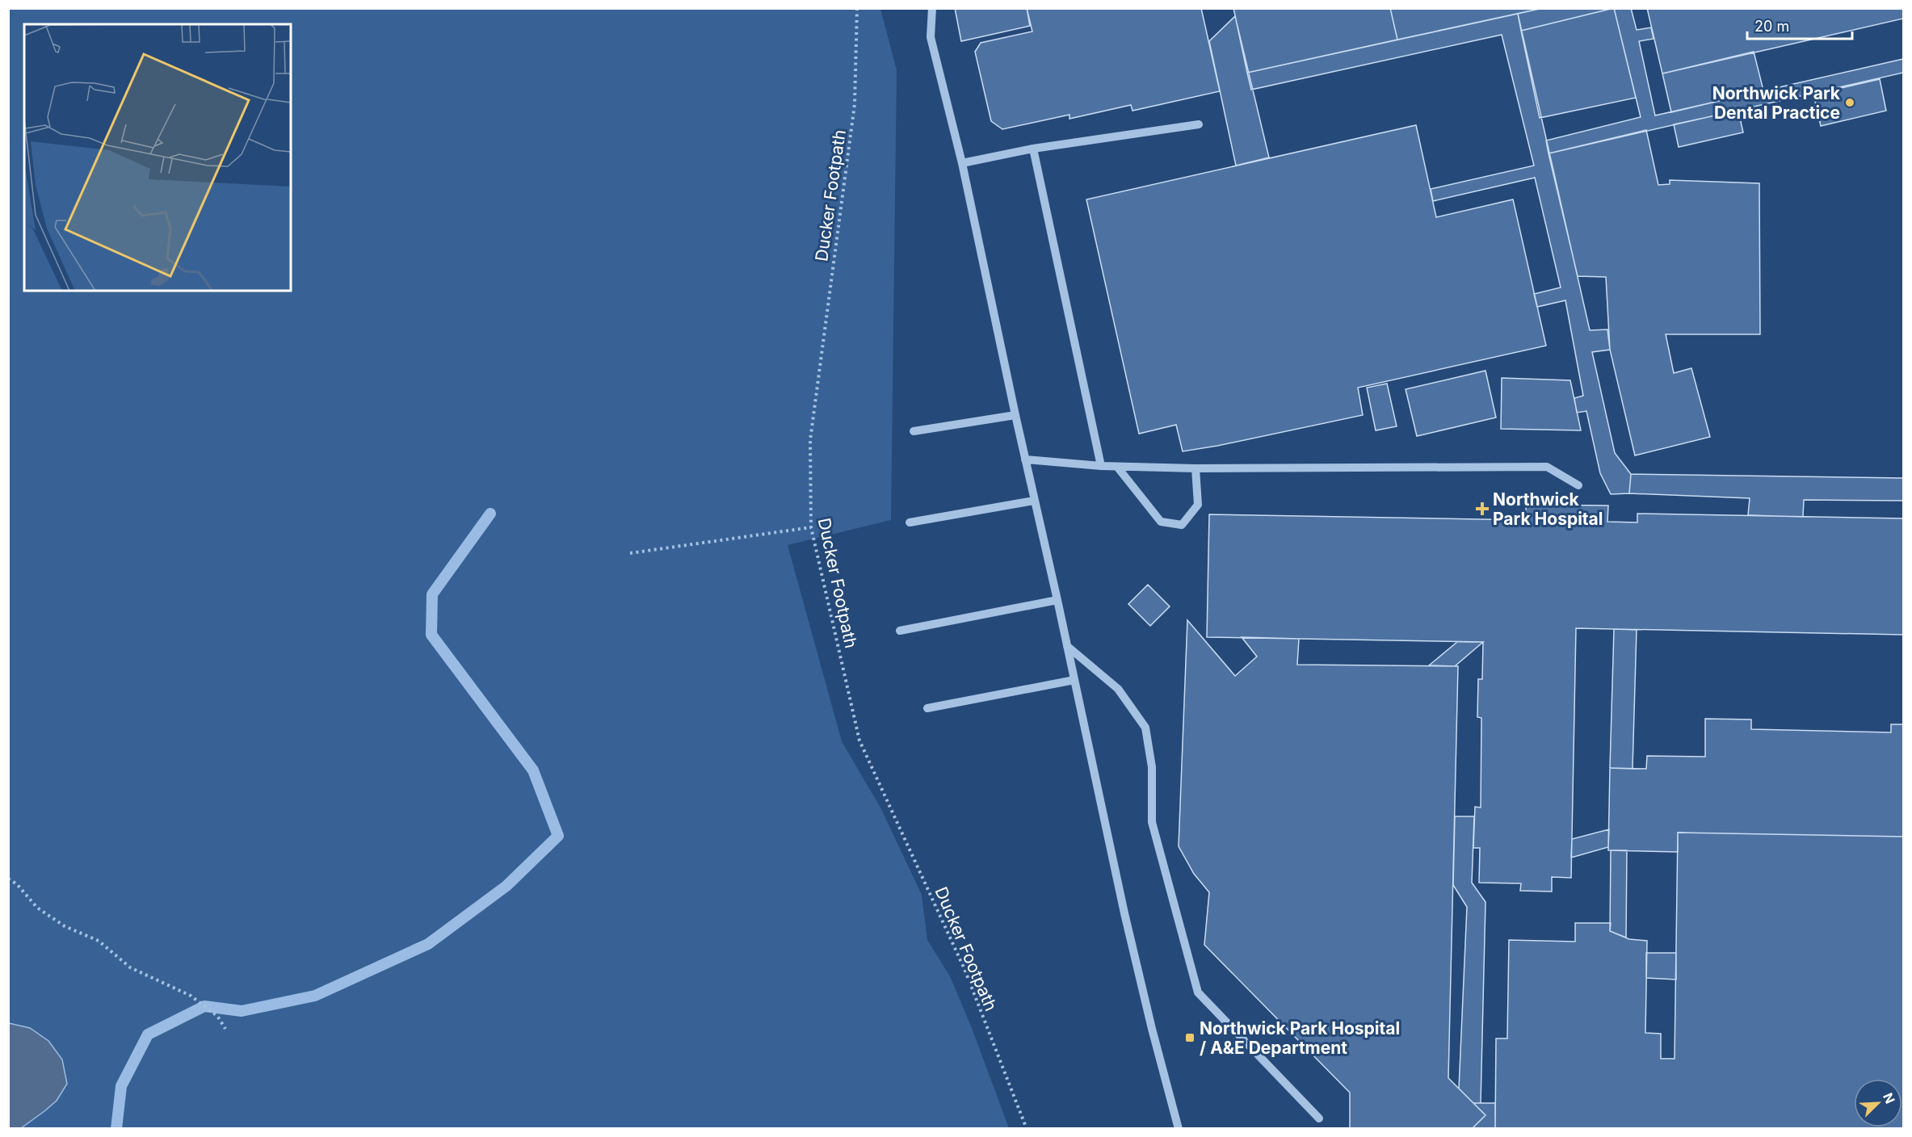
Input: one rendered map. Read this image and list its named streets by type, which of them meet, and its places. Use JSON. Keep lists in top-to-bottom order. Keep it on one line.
{"streets":{"path":["Ducker Footpath"]},"places":{"other":["Northwick Park Dental Practice"],"health":["Northwick Park Hospital"],"transit":["Northwick Park Hospital / A&E Department"]},"scale_bar":"20 m","north":"top right"}
